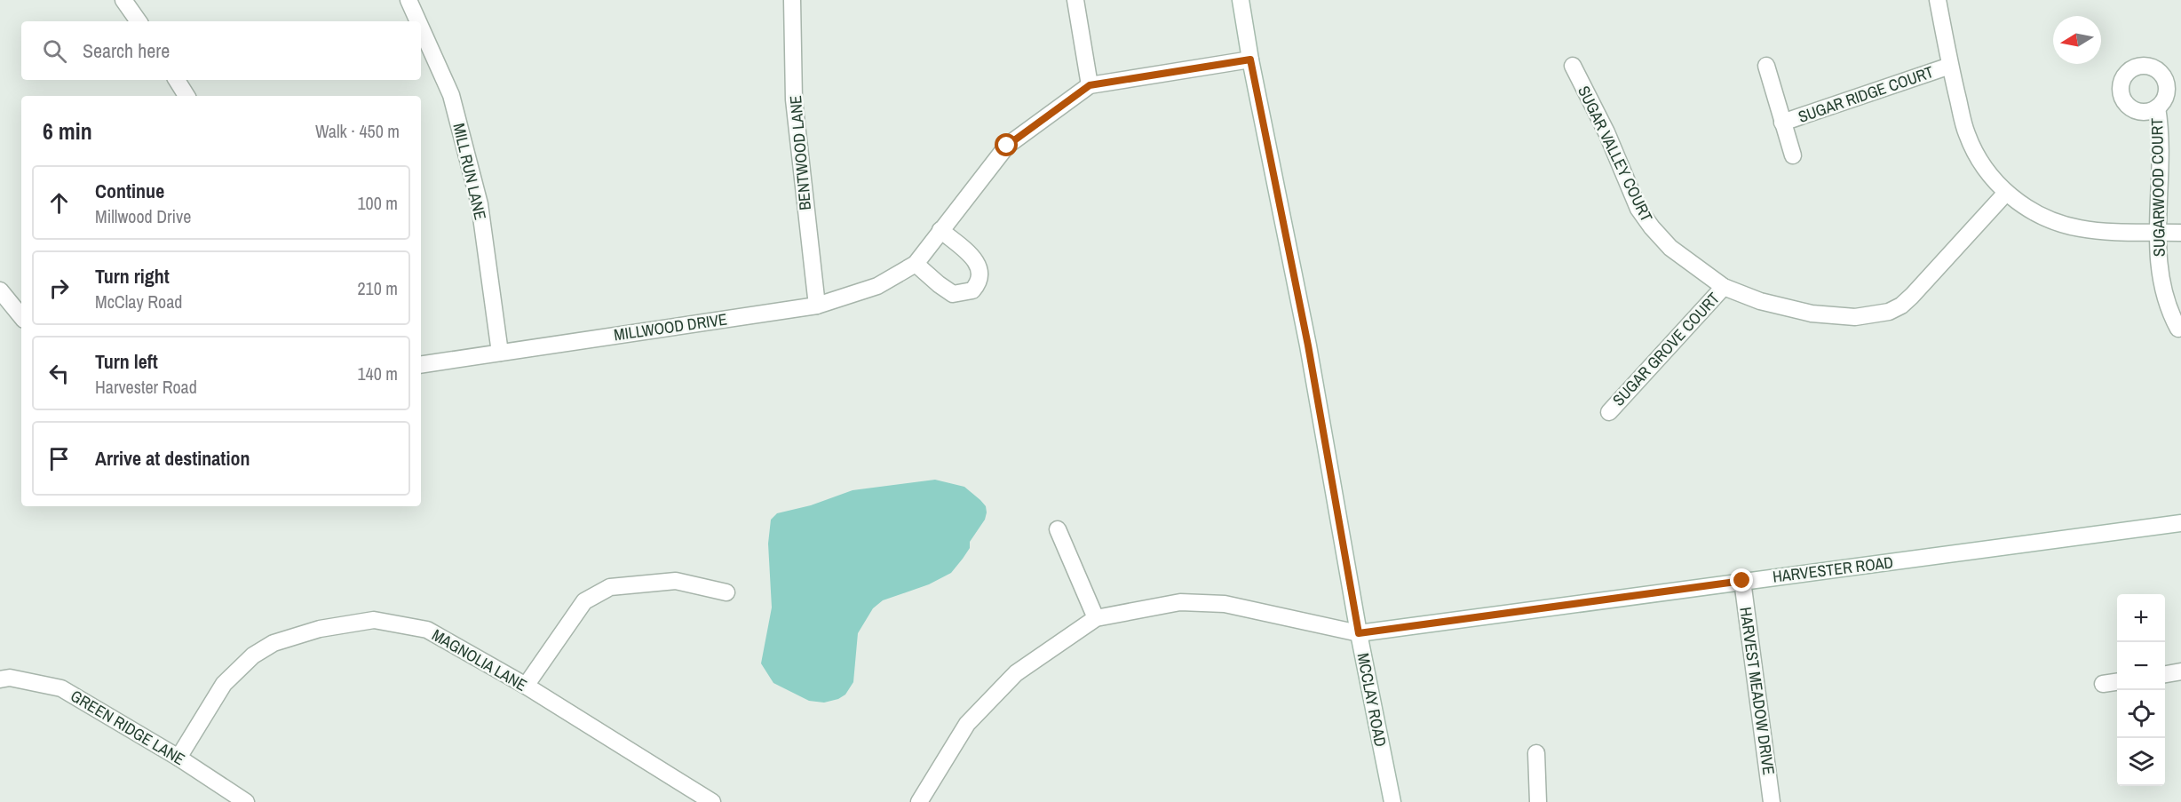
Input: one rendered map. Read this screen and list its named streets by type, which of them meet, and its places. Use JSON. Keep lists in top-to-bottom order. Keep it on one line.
{"streets":{"street":["SUGAR RIDGE COURT","BENTWOOD LANE","SUGAR VALLEY COURT","MILL RUN LANE","SUGARWOOD COURT","MILLWOOD DRIVE","SUGAR GROVE COURT","HARVESTER ROAD","MAGNOLIA LANE","HARVEST MEADOW DRIVE","MCCLAY ROAD","GREEN RIDGE LANE"]},"crossings":[["BENTWOOD LANE","MILLWOOD DRIVE"],["SUGAR VALLEY COURT","SUGAR GROVE COURT"],["MILL RUN LANE","MILLWOOD DRIVE"],["MILLWOOD DRIVE","MCCLAY ROAD"],["HARVESTER ROAD","HARVEST MEADOW DRIVE"],["HARVESTER ROAD","MCCLAY ROAD"],["MAGNOLIA LANE","GREEN RIDGE LANE"]],"north":"left","page":{"search":"Search here","heading":["6 min","Walk · 450 m"],"list":[["Continue","Millwood Drive","100 m"],["Turn right","McClay Road","210 m"],["Turn left","Harvester Road","140 m"],"Arrive at destination"],"map_buttons":["+","−"]}}
